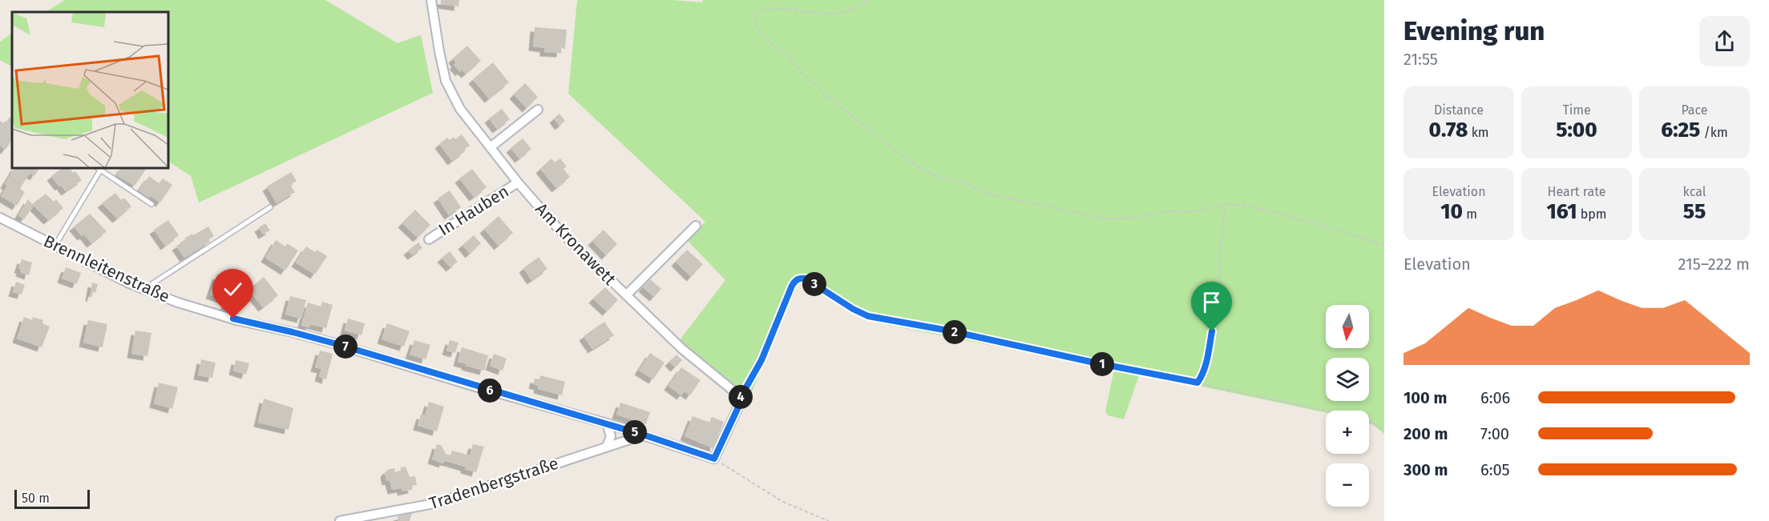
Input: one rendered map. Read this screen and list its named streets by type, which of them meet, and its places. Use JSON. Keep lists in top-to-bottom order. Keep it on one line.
{"streets":{"street":["In Hauben","Am Kronawett","Brennleitenstraße","Tradenbergstraße"]},"crossings":[["In Hauben","Am Kronawett"],["Brennleitenstraße","Tradenbergstraße"]],"scale_bar":"50 m","north":"bottom","page":{"heading":["Evening run","21:55"],"stats":[["Distance","0.78 km"],["Time","5:00"],["Pace","6:25 /km"],["Elevation","10 m"],["Heart rate","161 bpm"],["kcal","55"]],"chart":["Elevation","215–222 m"],"pins":["3","2","7","1","6","4","5"],"map_buttons":["+","−"],"list":[{"name":"100 m","note":"6:06"},{"name":"200 m","note":"7:00"},{"name":"300 m","note":"6:05"}],"scale":"50 m"}}
